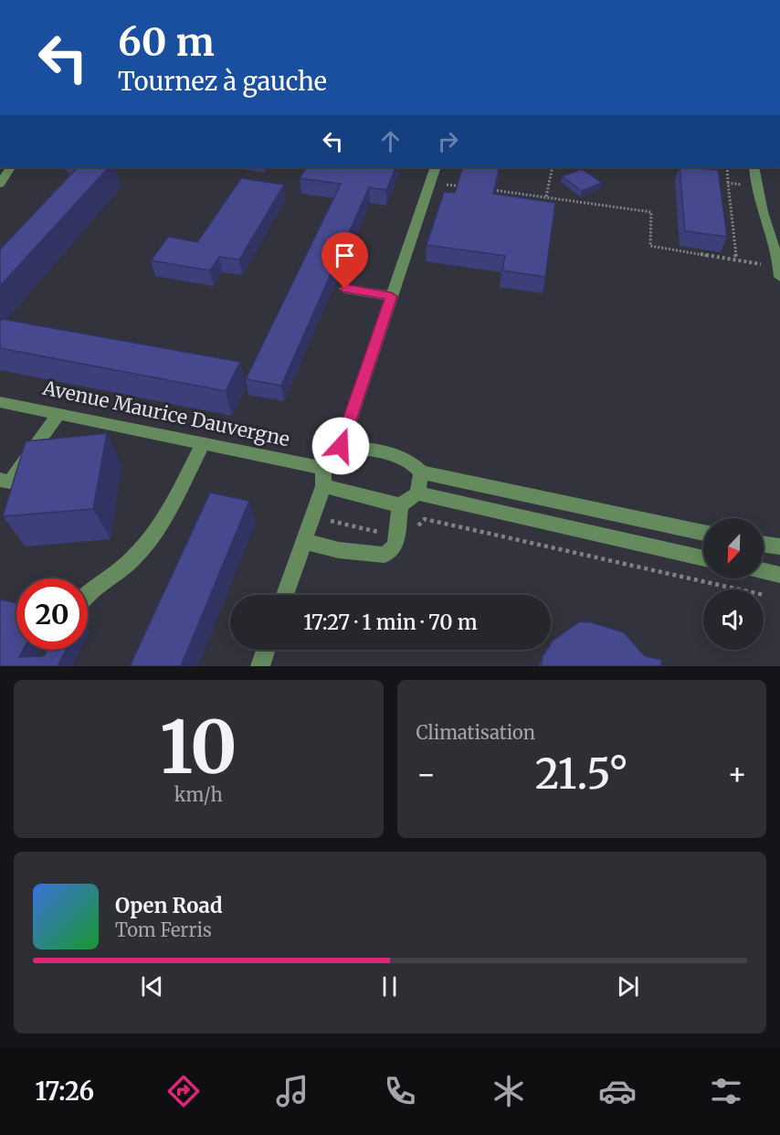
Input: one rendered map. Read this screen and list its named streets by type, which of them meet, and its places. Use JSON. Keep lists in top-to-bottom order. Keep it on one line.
{"streets":{"street":["Avenue Maurice Dauvergne"]},"north":"bottom","page":{"turn":["60 m","Tournez à gauche"],"limit":"20","trip":"17:27 · 1 min · 70 m","tile":[["10","km/h"],"Climatisation"],"heat":["−","21.5°","+"],"song":["Open Road","Tom Ferris"],"tabs":"17:26"}}
